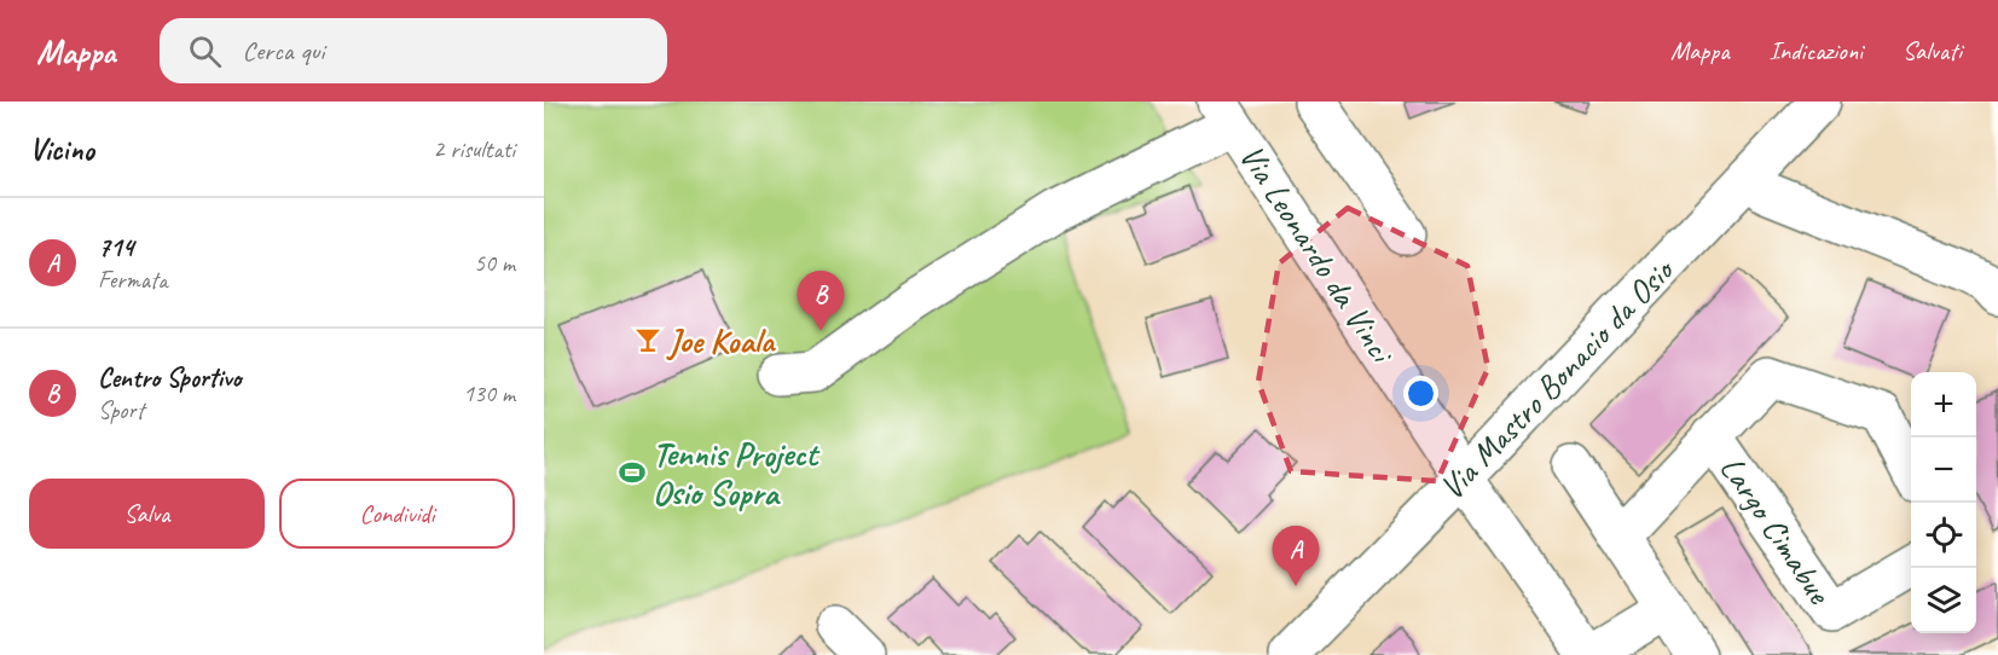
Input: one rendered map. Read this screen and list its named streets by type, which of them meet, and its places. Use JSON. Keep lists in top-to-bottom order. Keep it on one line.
{"streets":{"street":["Via Leonardo da Vinci","Via Mastro Bonacio da Osio","Largo Cimabue"]},"crossings":[["Via Leonardo da Vinci","Via Mastro Bonacio da Osio"]],"places":{"bar":["Joe Koala"],"sports":["Tennis Project Osio Sopra"]},"page":{"header":"Mappa","search":"Cerca qui","nav":["Mappa","Indicazioni","Salvati"],"heading":["Vicino","2 risultati"],"list":[{"mark":"A","name":"714","note":"Fermata","value":"50 m"},{"mark":"B","name":"Centro Sportivo","note":"Sport","value":"130 m"}],"pins":["B","A"],"map_buttons":["+","−"],"buttons":["Salva","Condividi"]}}
